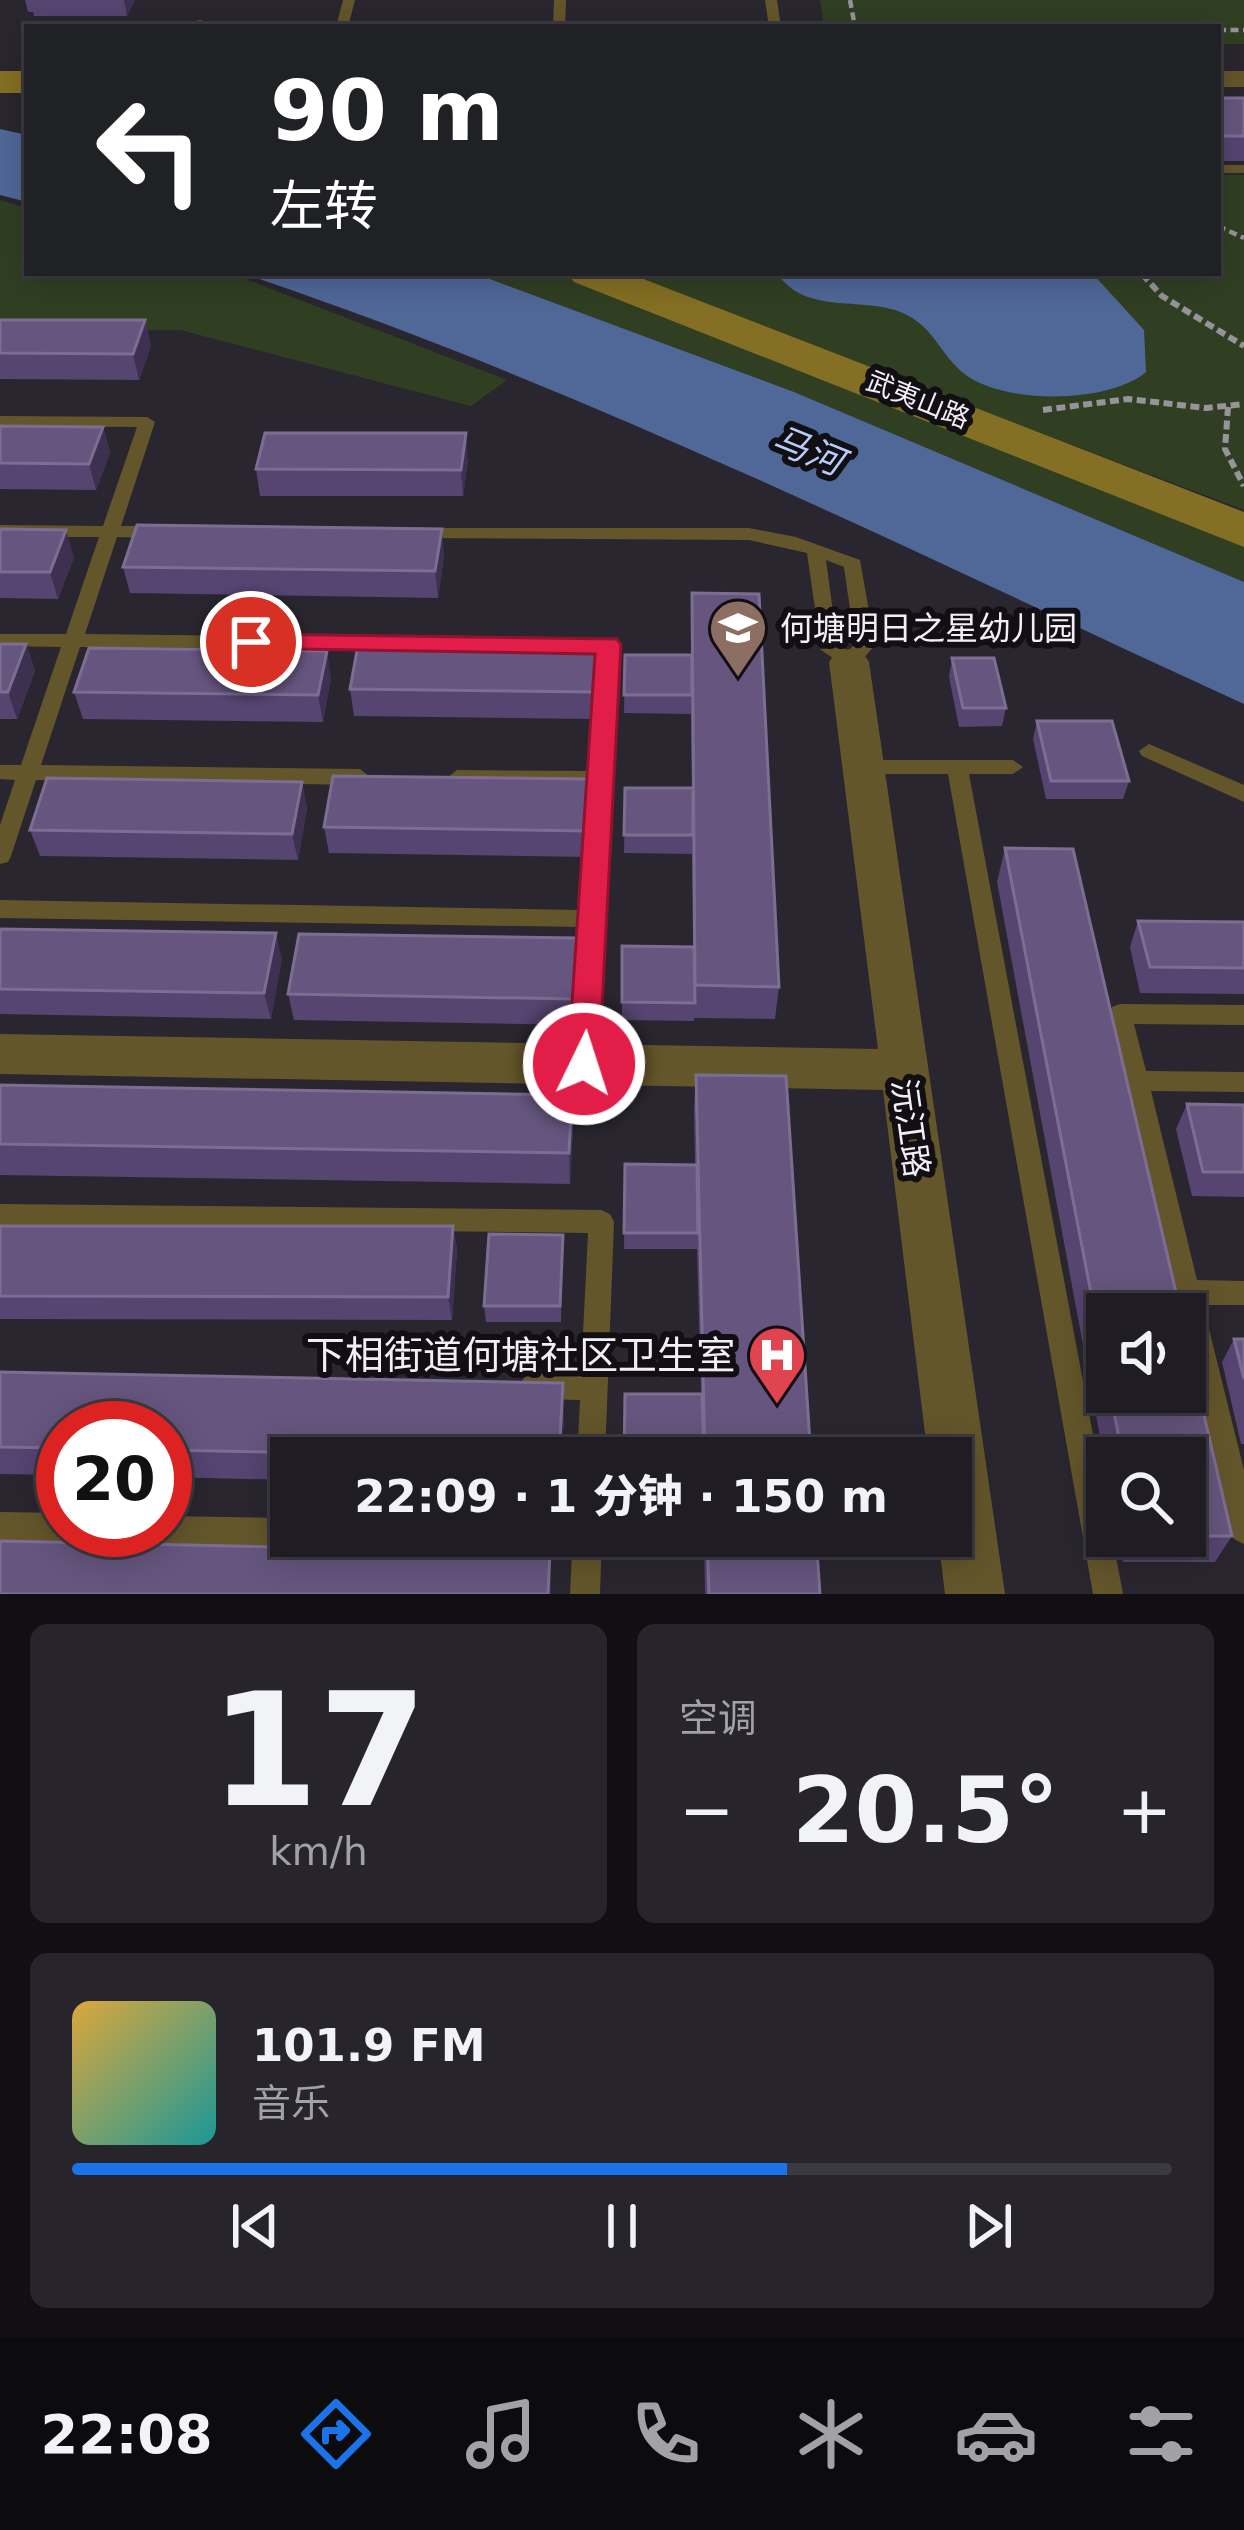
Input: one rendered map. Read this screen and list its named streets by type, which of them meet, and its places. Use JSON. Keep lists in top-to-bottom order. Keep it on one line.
{"streets":{"street":["武夷山路","沅江路"]},"water":["马河"],"places":{"school or university":["何塘明日之星幼儿园"],"hospital":["下相街道何塘社区卫生室"]},"page":{"turn":["90 m","左转"],"limit":"20","trip":"22:09 · 1 分钟 · 150 m","tile":[["17","km/h"],"空调"],"heat":["−","20.5°","+"],"song":["101.9 FM","音乐"],"tabs":"22:08"}}
